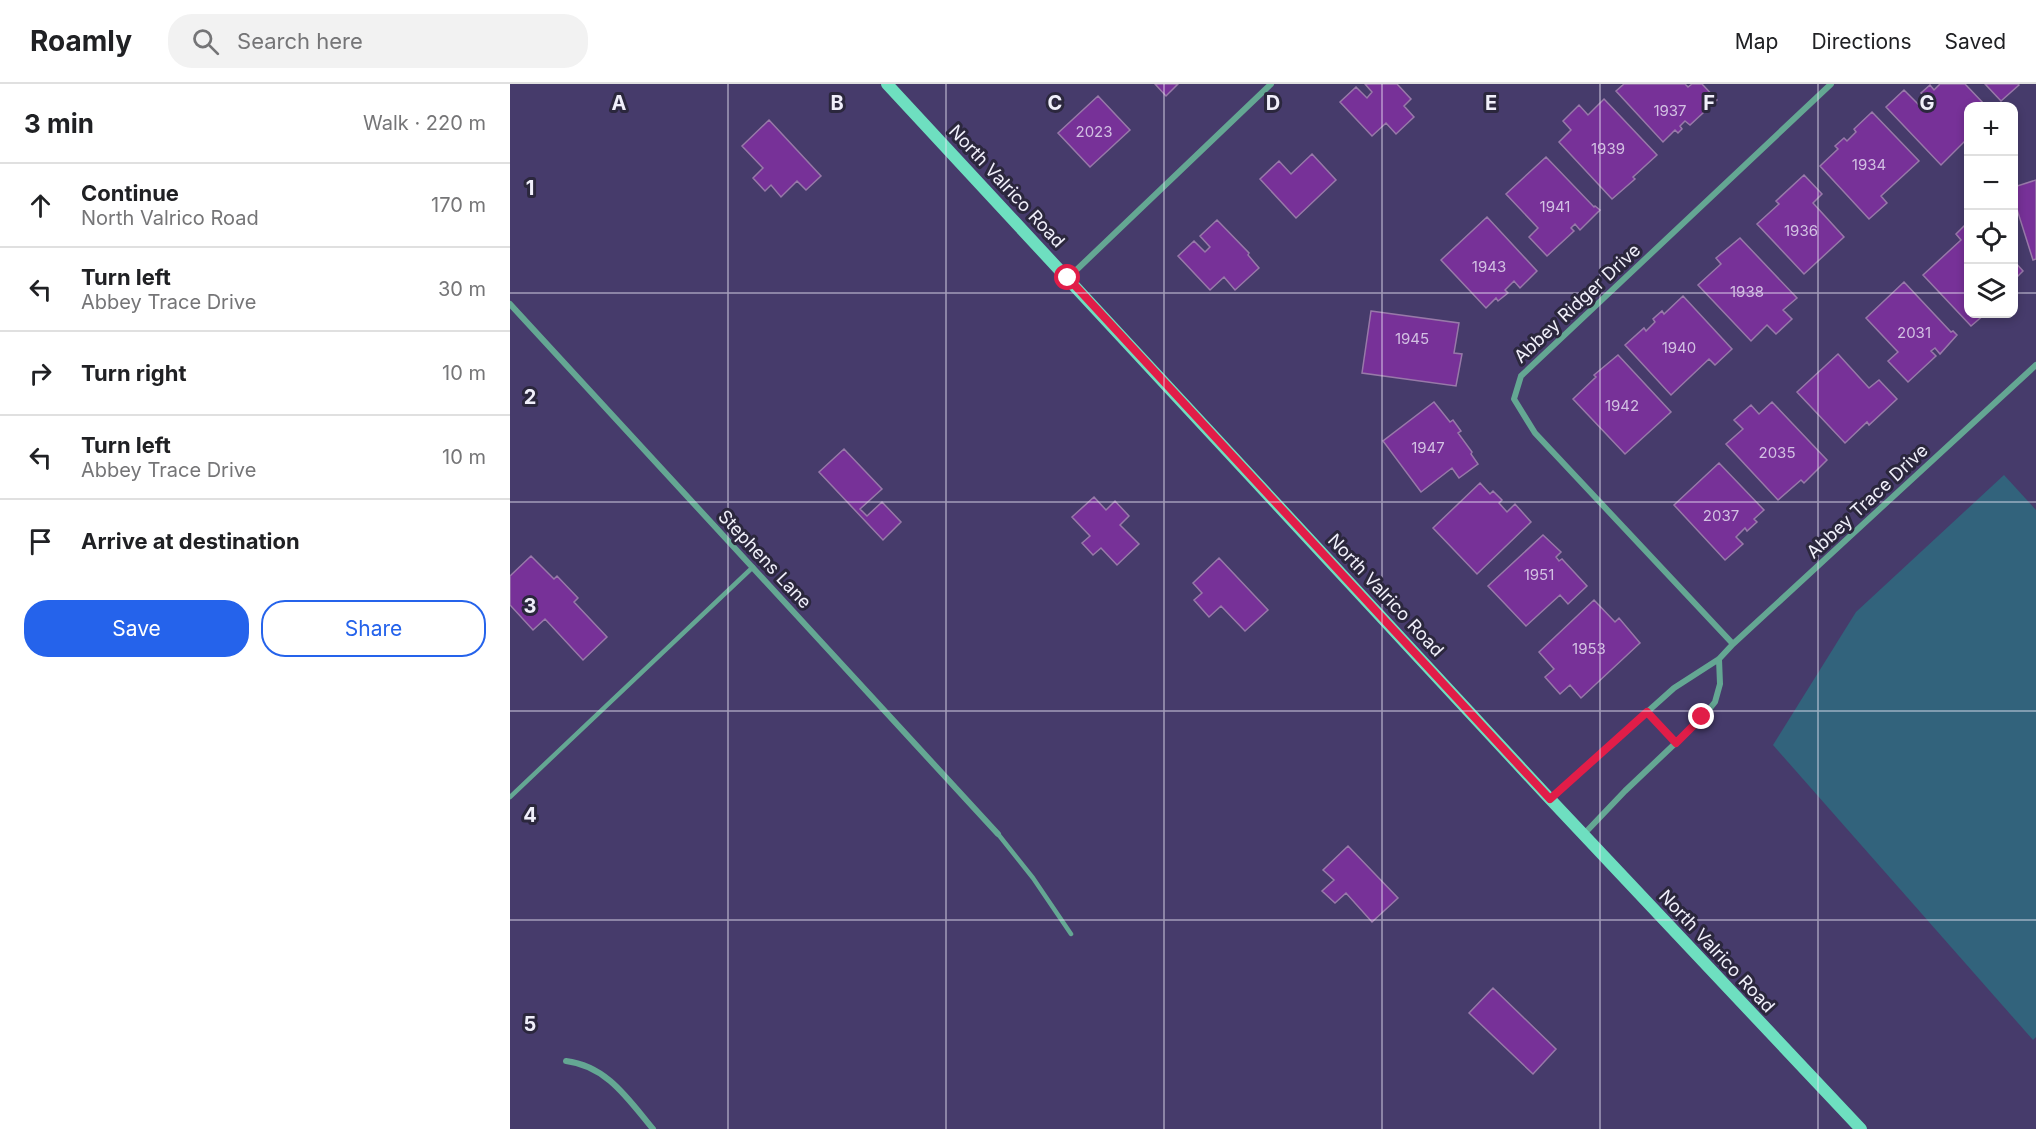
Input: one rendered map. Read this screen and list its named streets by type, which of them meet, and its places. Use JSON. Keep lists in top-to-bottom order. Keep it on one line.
{"streets":{"street":["North Valrico Road","Abbey Ridger Drive","Abbey Trace Drive","Stephens Lane"]},"crossings":[["North Valrico Road","Abbey Trace Drive"],["Abbey Ridger Drive","Abbey Trace Drive"]],"house_numbers":["1937","2023","1939","1934","1941","1936","1943","1938","2031","1945","1940","1942","1947","2035","2037","1951","1953"],"page":{"header":"Roamly","search":"Search here","nav":["Map","Directions","Saved"],"heading":["3 min","Walk · 220 m"],"map_buttons":["+","−"],"list":[["Continue","North Valrico Road","170 m"],["Turn left","Abbey Trace Drive","30 m"],["Turn right","10 m"],["Turn left","Abbey Trace Drive","10 m"],"Arrive at destination"],"buttons":["Save","Share"]},"grid":{"columns":["A","B","C","D","E","F","G"],"rows":["1","2","3","4","5"]}}
